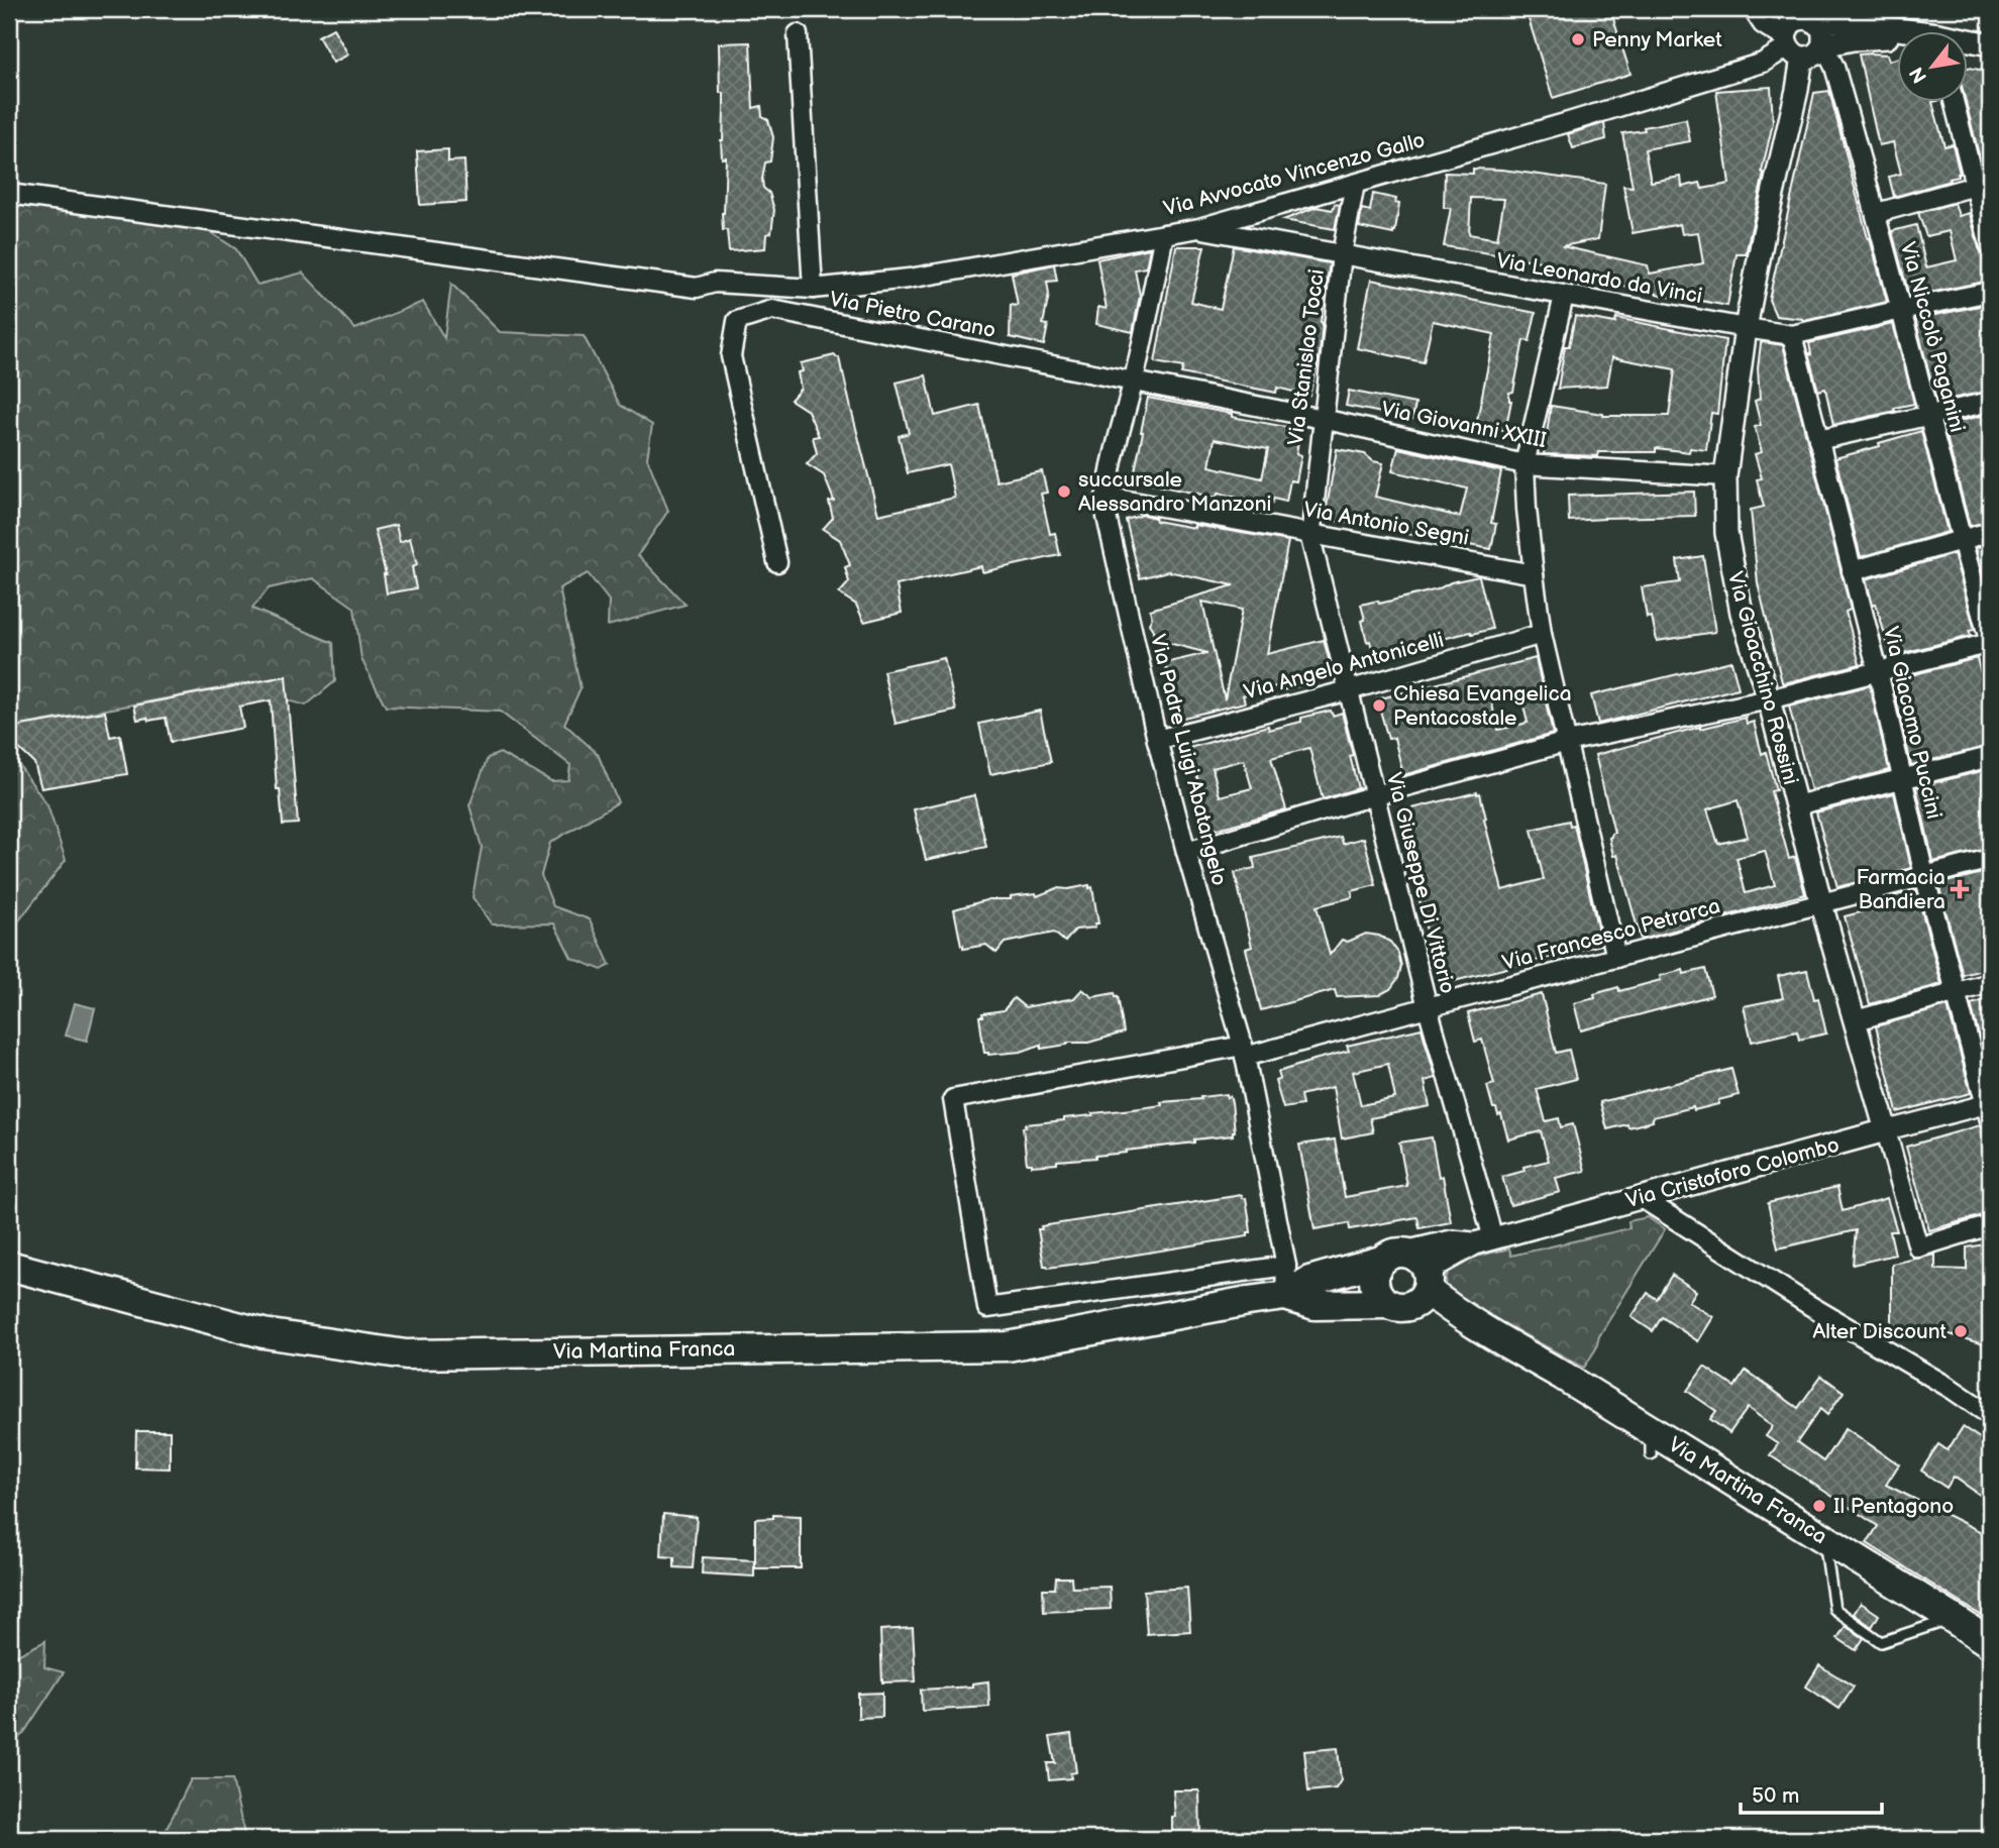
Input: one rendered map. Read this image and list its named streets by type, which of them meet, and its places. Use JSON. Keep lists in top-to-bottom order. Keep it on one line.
{"streets":{"main road":["Via Martina Franca"],"street":["Via Avvocato Vincenzo Gallo","Via Leonardo da Vinci","Via Pietro Carano","Via Niccolò Paganini","Via Stanislao Tocci","Via Giovanni XXIII","Via Antonio Segni","Via Angelo Antonicelli","Via Gioacchino Rossini","Via Giacomo Puccini","Via Padre Luigi Abatangelo","Via Giuseppe Di Vittorio","Via Francesco Petrarca","Via Cristoforo Colombo"]},"crossings":[["Via Avvocato Vincenzo Gallo","Via Leonardo da Vinci"],["Via Avvocato Vincenzo Gallo","Via Niccolò Paganini"],["Via Avvocato Vincenzo Gallo","Via Stanislao Tocci"],["Via Avvocato Vincenzo Gallo","Via Gioacchino Rossini"],["Via Avvocato Vincenzo Gallo","Via Padre Luigi Abatangelo"],["Via Leonardo da Vinci","Via Niccolò Paganini"],["Via Leonardo da Vinci","Via Stanislao Tocci"],["Via Leonardo da Vinci","Via Gioacchino Rossini"],["Via Leonardo da Vinci","Via Giacomo Puccini"],["Via Pietro Carano","Via Stanislao Tocci"],["Via Pietro Carano","Via Giovanni XXIII"],["Via Pietro Carano","Via Padre Luigi Abatangelo"],["Via Niccolò Paganini","Via Gioacchino Rossini"],["Via Stanislao Tocci","Via Giovanni XXIII"],["Via Stanislao Tocci","Via Antonio Segni"],["Via Stanislao Tocci","Via Giuseppe Di Vittorio"],["Via Giovanni XXIII","Via Gioacchino Rossini"],["Via Antonio Segni","Via Padre Luigi Abatangelo"],["Via Antonio Segni","Via Giuseppe Di Vittorio"],["Via Angelo Antonicelli","Via Padre Luigi Abatangelo"],["Via Angelo Antonicelli","Via Giuseppe Di Vittorio"],["Via Gioacchino Rossini","Via Francesco Petrarca"],["Via Gioacchino Rossini","Via Cristoforo Colombo"],["Via Giacomo Puccini","Via Francesco Petrarca"],["Via Giacomo Puccini","Via Cristoforo Colombo"],["Via Padre Luigi Abatangelo","Via Francesco Petrarca"],["Via Padre Luigi Abatangelo","Via Martina Franca"],["Via Giuseppe Di Vittorio","Via Francesco Petrarca"],["Via Giuseppe Di Vittorio","Via Cristoforo Colombo"],["Via Cristoforo Colombo","Via Martina Franca"]],"places":{"other":["Penny Market","succursale Alessandro Manzoni","Chiesa Evangelica Pentacostale","Alter Discount","Il Pentagono"],"health":["Farmacia Bandiera"]},"scale_bar":"50 m","north":"bottom left"}
